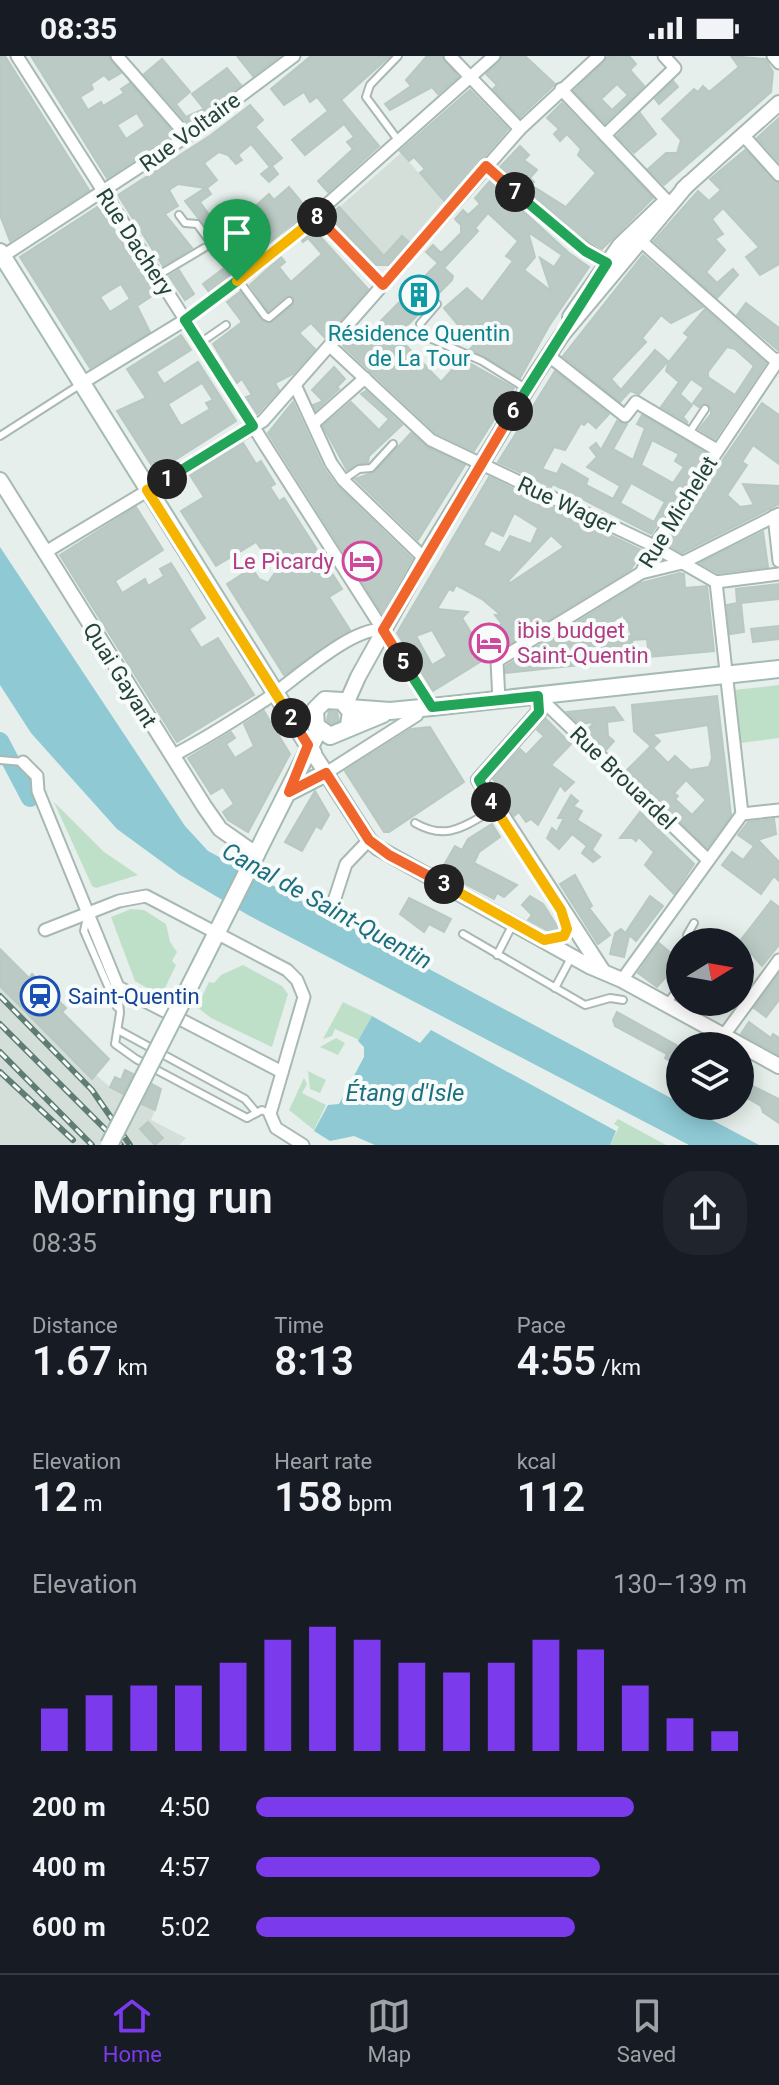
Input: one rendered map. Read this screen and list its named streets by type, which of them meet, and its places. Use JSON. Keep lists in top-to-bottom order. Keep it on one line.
{"streets":{"street":["Rue Voltaire","Rue Dachery","Rue Wager","Rue Michelet","Quai Gayant","Rue Brouardel"]},"crossings":[["Rue Voltaire","Rue Dachery"],["Rue Wager","Rue Michelet"]],"water":["Canal de Saint-Quentin","Étang d'Isle"],"places":{"building":["Résidence Quentin de La Tour"],"hotel":["Le Picardy","ibis budget Saint-Quentin"],"station":["Saint-Quentin"]},"north":"right","page":{"status":"08:35","pins":["7","8","6","1","5","2","4","3"],"heading":["Morning run","08:35"],"stats":[["Distance","1.67 km"],["Time","8:13"],["Pace","4:55 /km"],["Elevation","12 m"],["Heart rate","158 bpm"],["kcal","112"]],"chart":["Elevation","130–139 m"],"list":[{"name":"200 m","note":"4:50"},{"name":"400 m","note":"4:57"},{"name":"600 m","note":"5:02"}],"tabs":["Home","Map","Saved"]}}
